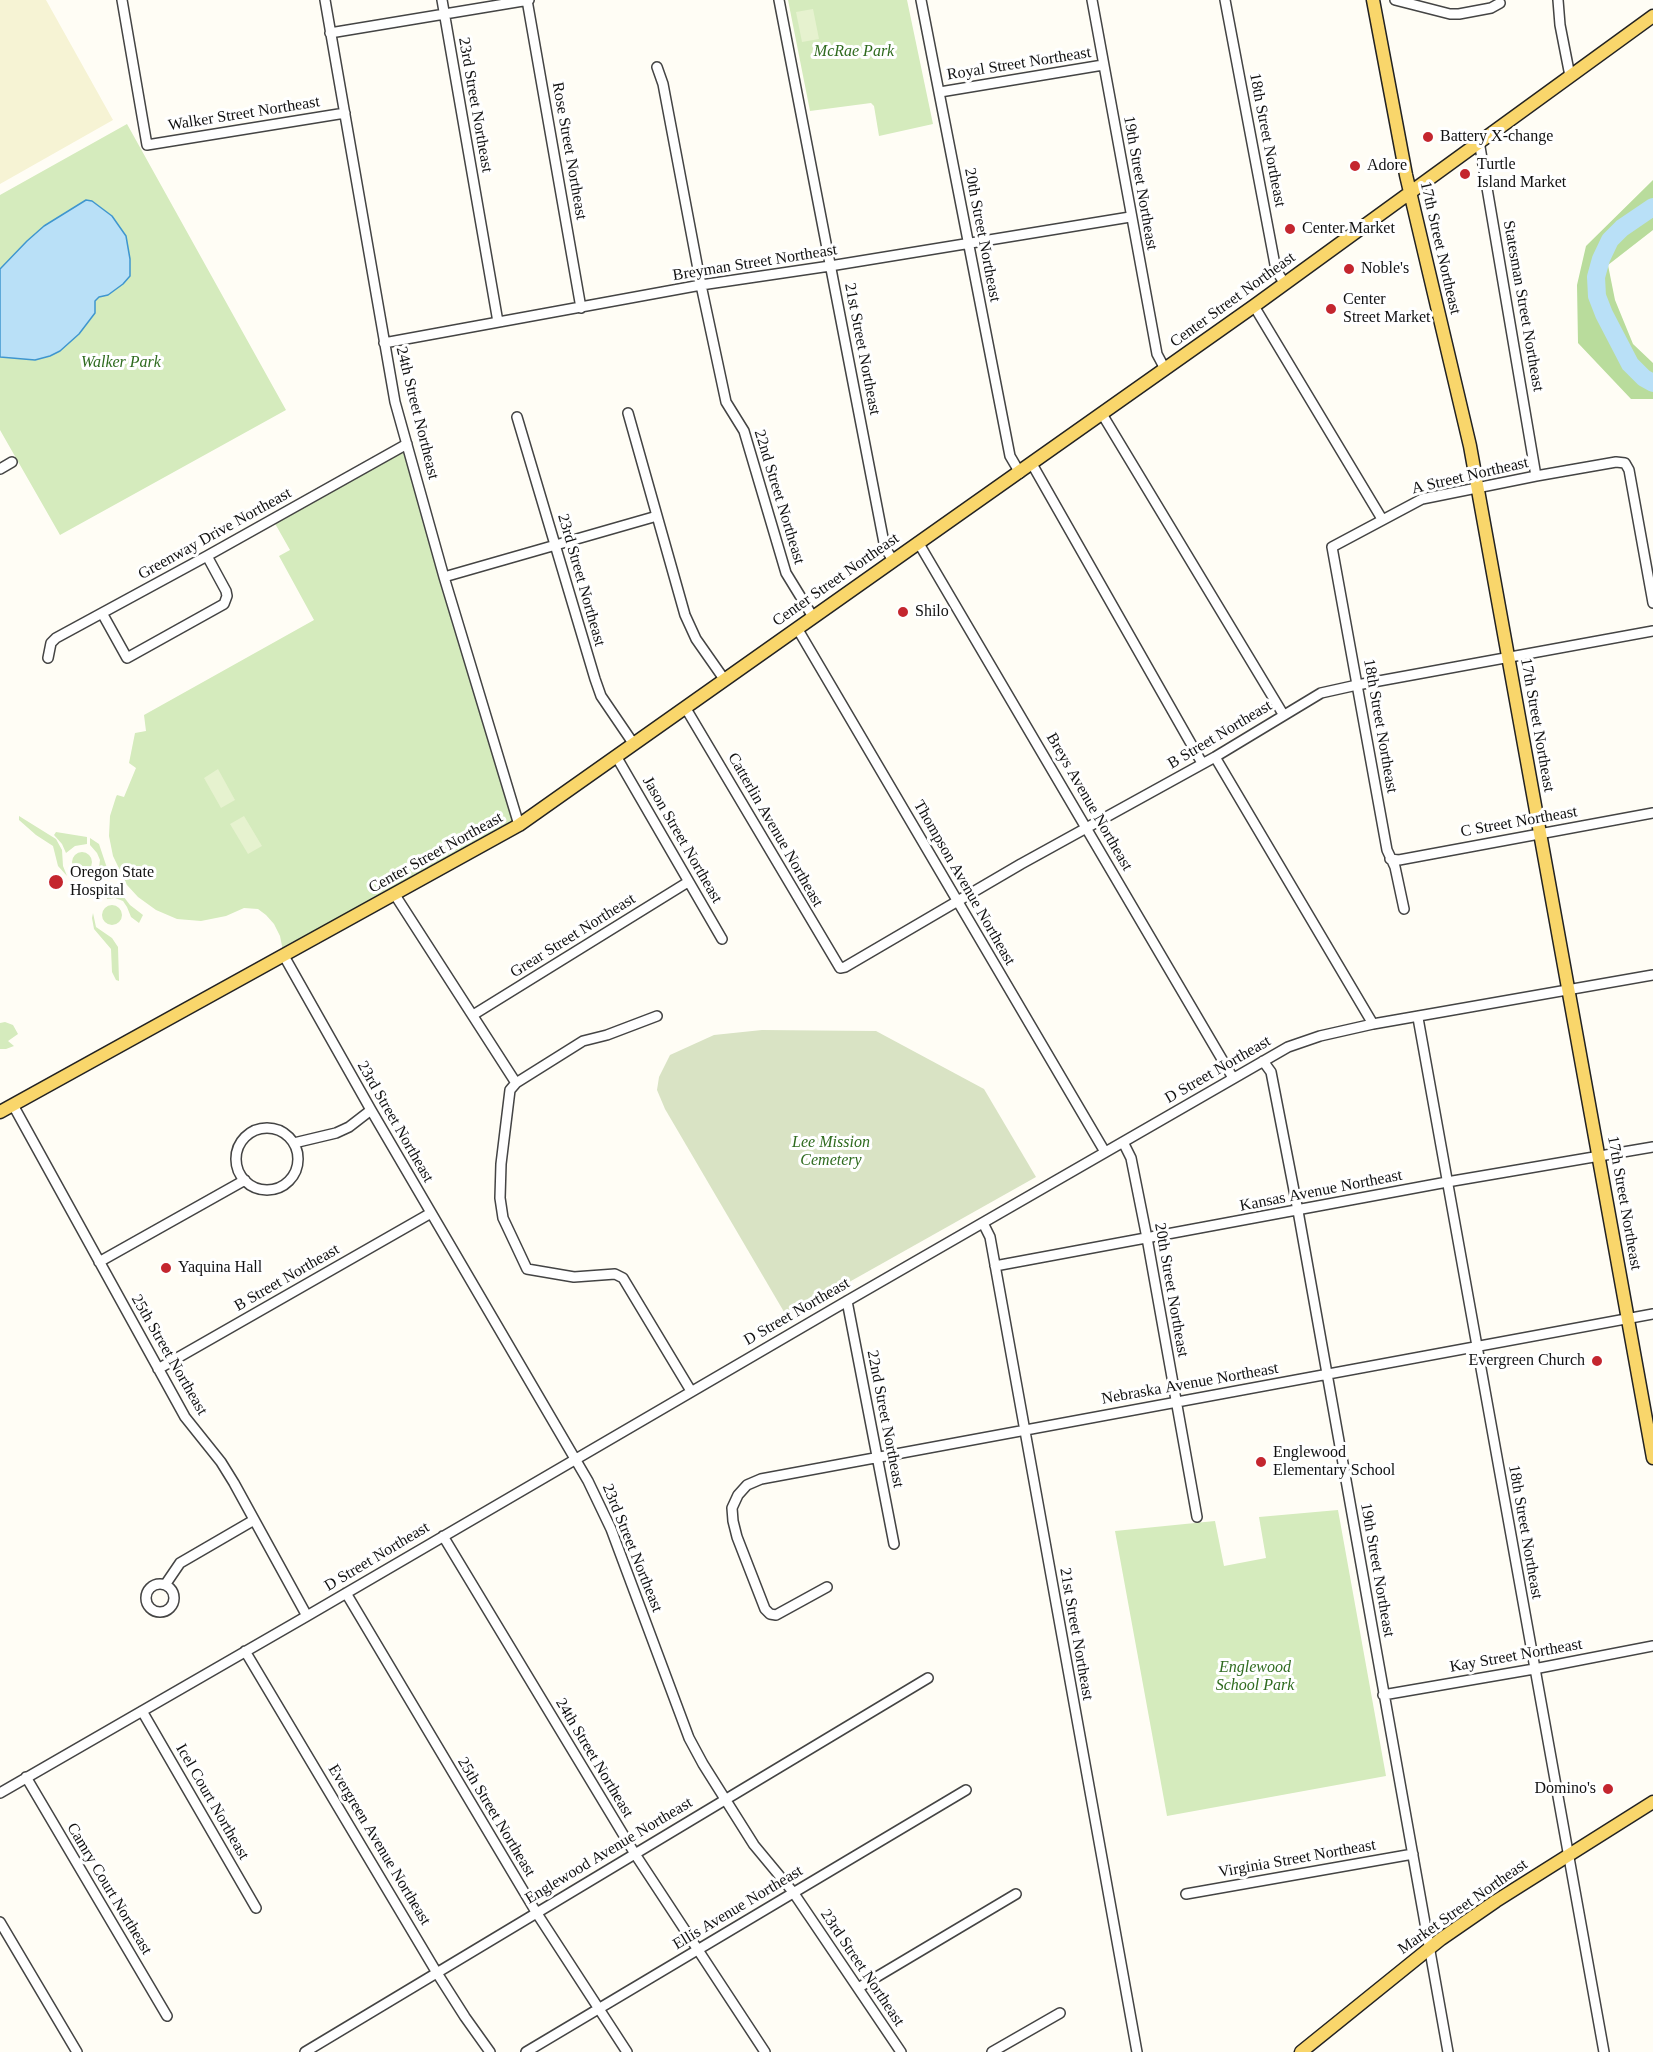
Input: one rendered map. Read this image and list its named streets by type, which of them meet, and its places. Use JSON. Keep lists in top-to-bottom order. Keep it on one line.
{"streets":{"main road":["17th Street Northeast","Center Street Northeast","Market Street Northeast"],"street":["Royal Street Northeast","23rd Street Northeast","Walker Street Northeast","18th Street Northeast","Rose Street Northeast","19th Street Northeast","20th Street Northeast","Breyman Street Northeast","Statesman Street Northeast","21st Street Northeast","24th Street Northeast","A Street Northeast","22nd Street Northeast","Greenway Drive Northeast","B Street Northeast","Breys Avenue Northeast","C Street Northeast","Catterlin Avenue Northeast","Jason Street Northeast","Thompson Avenue Northeast","Grear Street Northeast","D Street Northeast","Kansas Avenue Northeast","25th Street Northeast","Nebraska Avenue Northeast","Kay Street Northeast","Icel Court Northeast","Evergreen Avenue Northeast","Englewood Avenue Northeast","Virginia Street Northeast","Camry Court Northeast","Ellis Avenue Northeast"]},"crossings":[["Royal Street Northeast","19th Street Northeast"],["Royal Street Northeast","20th Street Northeast"],["23rd Street Northeast","Breyman Street Northeast"],["23rd Street Northeast","Center Street Northeast"],["23rd Street Northeast","B Street Northeast"],["23rd Street Northeast","D Street Northeast"],["23rd Street Northeast","Englewood Avenue Northeast"],["23rd Street Northeast","Ellis Avenue Northeast"],["Walker Street Northeast","24th Street Northeast"],["18th Street Northeast","Center Street Northeast"],["18th Street Northeast","A Street Northeast"],["18th Street Northeast","B Street Northeast"],["18th Street Northeast","C Street Northeast"],["18th Street Northeast","D Street Northeast"],["18th Street Northeast","Kansas Avenue Northeast"],["18th Street Northeast","Nebraska Avenue Northeast"],["18th Street Northeast","Kay Street Northeast"],["18th Street Northeast","Market Street Northeast"],["Rose Street Northeast","Breyman Street Northeast"],["19th Street Northeast","Breyman Street Northeast"],["19th Street Northeast","Center Street Northeast"],["19th Street Northeast","D Street Northeast"],["19th Street Northeast","Kansas Avenue Northeast"],["19th Street Northeast","Nebraska Avenue Northeast"],["19th Street Northeast","Kay Street Northeast"],["19th Street Northeast","Virginia Street Northeast"],["19th Street Northeast","Market Street Northeast"],["20th Street Northeast","Breyman Street Northeast"],["20th Street Northeast","Center Street Northeast"],["20th Street Northeast","D Street Northeast"],["20th Street Northeast","Kansas Avenue Northeast"],["20th Street Northeast","Nebraska Avenue Northeast"],["17th Street Northeast","Center Street Northeast"],["17th Street Northeast","A Street Northeast"],["17th Street Northeast","B Street Northeast"],["17th Street Northeast","C Street Northeast"],["17th Street Northeast","D Street Northeast"],["17th Street Northeast","Kansas Avenue Northeast"],["17th Street Northeast","Nebraska Avenue Northeast"],["Breyman Street Northeast","21st Street Northeast"],["Breyman Street Northeast","24th Street Northeast"],["Breyman Street Northeast","22nd Street Northeast"],["Center Street Northeast","Statesman Street Northeast"],["Center Street Northeast","21st Street Northeast"],["Center Street Northeast","24th Street Northeast"],["Center Street Northeast","22nd Street Northeast"],["Center Street Northeast","Breys Avenue Northeast"],["Center Street Northeast","Catterlin Avenue Northeast"],["Center Street Northeast","Jason Street Northeast"],["Center Street Northeast","Thompson Avenue Northeast"],["Center Street Northeast","25th Street Northeast"],["Statesman Street Northeast","A Street Northeast"],["21st Street Northeast","D Street Northeast"],["21st Street Northeast","Kansas Avenue Northeast"],["21st Street Northeast","Nebraska Avenue Northeast"],["24th Street Northeast","Greenway Drive Northeast"],["24th Street Northeast","D Street Northeast"],["24th Street Northeast","Englewood Avenue Northeast"],["24th Street Northeast","Ellis Avenue Northeast"],["22nd Street Northeast","D Street Northeast"],["22nd Street Northeast","Nebraska Avenue Northeast"],["B Street Northeast","Breys Avenue Northeast"],["B Street Northeast","Catterlin Avenue Northeast"],["B Street Northeast","Thompson Avenue Northeast"],["B Street Northeast","25th Street Northeast"],["Breys Avenue Northeast","D Street Northeast"],["Jason Street Northeast","Grear Street Northeast"],["Thompson Avenue Northeast","D Street Northeast"],["D Street Northeast","25th Street Northeast"],["D Street Northeast","Icel Court Northeast"],["D Street Northeast","Evergreen Avenue Northeast"],["D Street Northeast","Camry Court Northeast"],["25th Street Northeast","Englewood Avenue Northeast"],["25th Street Northeast","Ellis Avenue Northeast"],["Evergreen Avenue Northeast","Englewood Avenue Northeast"]],"parks":["McRae Park","Walker Park","Lee Mission Cemetery","Englewood School Park"],"places":["Battery X-change","Adore","Turtle Island Market","Center Market","Noble's","Center Street Market","Shilo","Oregon State Hospital","Yaquina Hall","Evergreen Church","Englewood Elementary School","Domino's"]}
